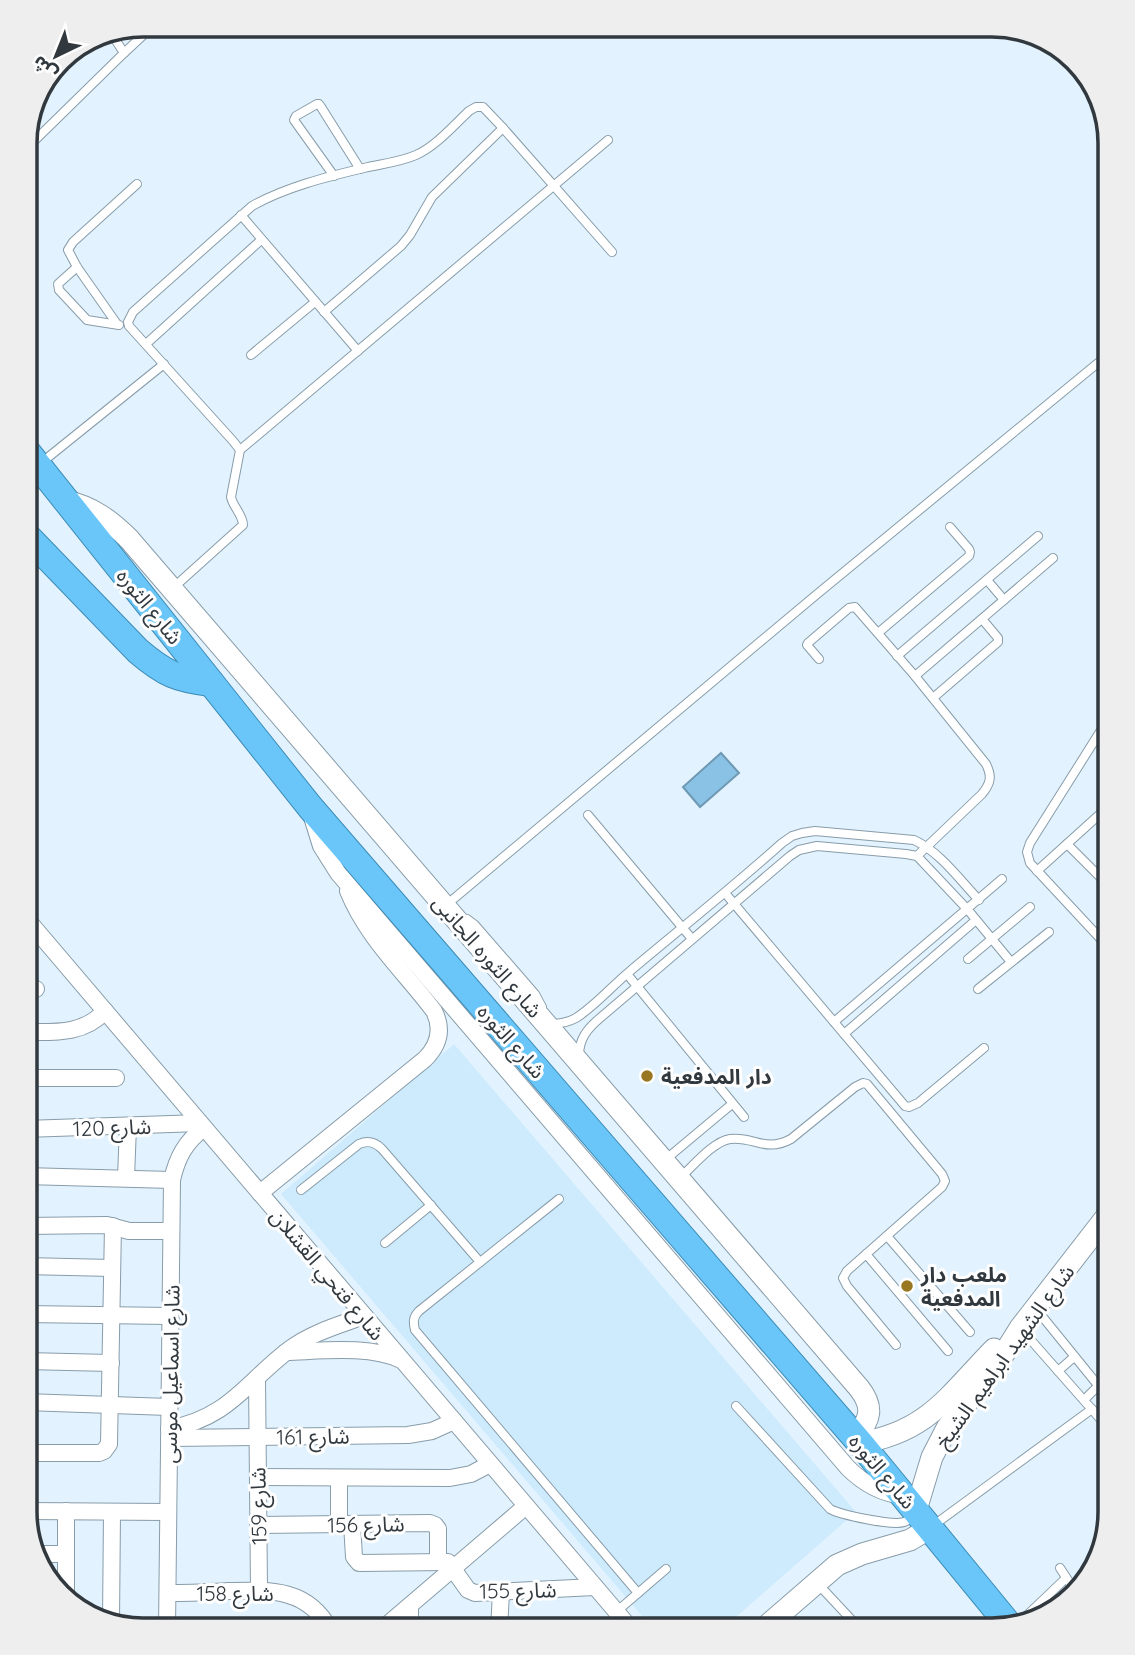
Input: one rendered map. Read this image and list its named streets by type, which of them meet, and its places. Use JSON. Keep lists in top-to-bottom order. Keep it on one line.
{"streets":{"highway":["شارع الثوره"],"street":["شارع الثوره الجانبى","شارع 120","شارع فتحي القشلان","شارع الشهيد ابراهيم الشيخ","شارع اسماعيل موسى","شارع 161","شارع 159","شارع 156","شارع 155","شارع 158"]},"crossings":[["شارع الثوره","شارع الثوره الجانبى"],["شارع الثوره","شارع الشهيد ابراهيم الشيخ"],["شارع 120","شارع فتحي القشلان"],["شارع 120","شارع اسماعيل موسى"],["شارع فتحي القشلان","شارع اسماعيل موسى"],["شارع فتحي القشلان","شارع 161"],["شارع فتحي القشلان","شارع 155"],["شارع اسماعيل موسى","شارع 161"],["شارع اسماعيل موسى","شارع 158"],["شارع 161","شارع 159"],["شارع 159","شارع 156"],["شارع 159","شارع 158"],["شارع 156","شارع 155"]],"places":["دار المدفعية","ملعب دار المدفعية"],"north":"bottom left"}
